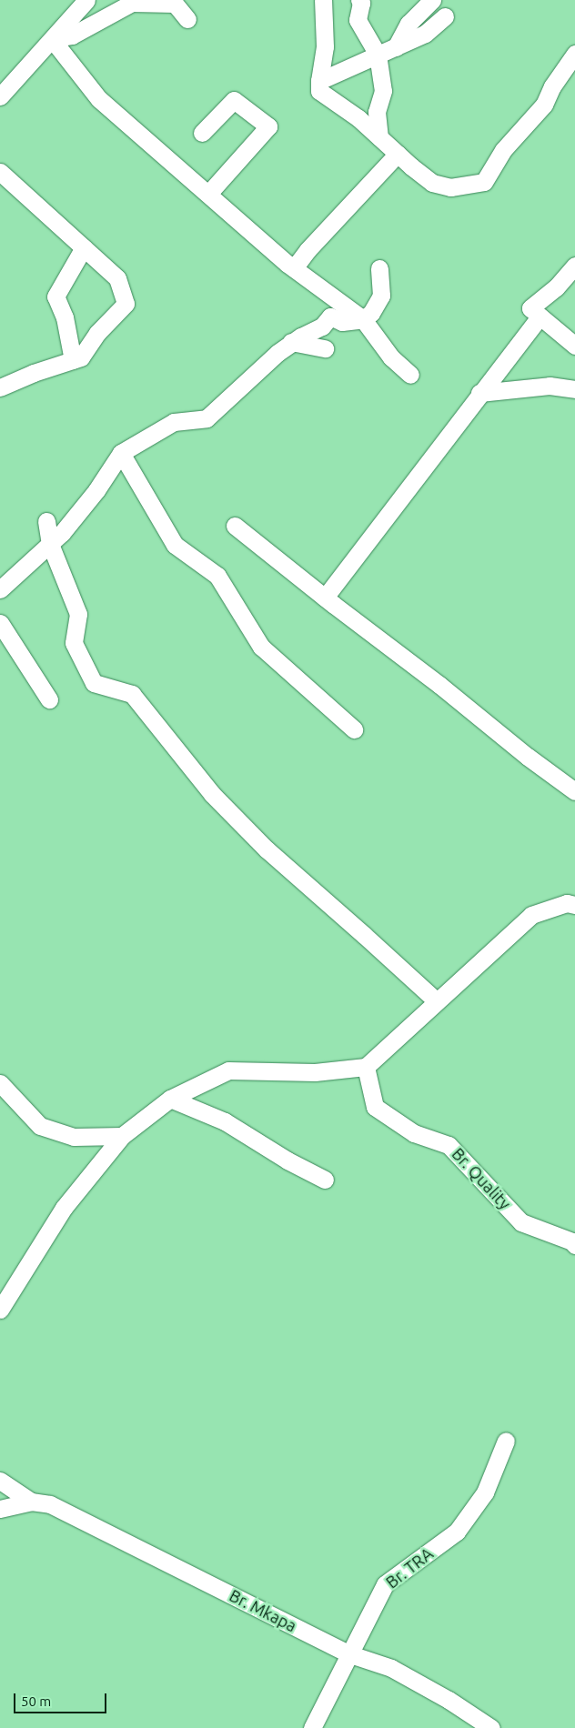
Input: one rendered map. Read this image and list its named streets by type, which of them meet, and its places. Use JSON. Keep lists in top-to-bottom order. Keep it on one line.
{"streets":{"street":["Br. Quality","Br. TRA","Br. Mkapa"]},"crossings":[["Br. TRA","Br. Mkapa"]],"scale_bar":"50 m"}
